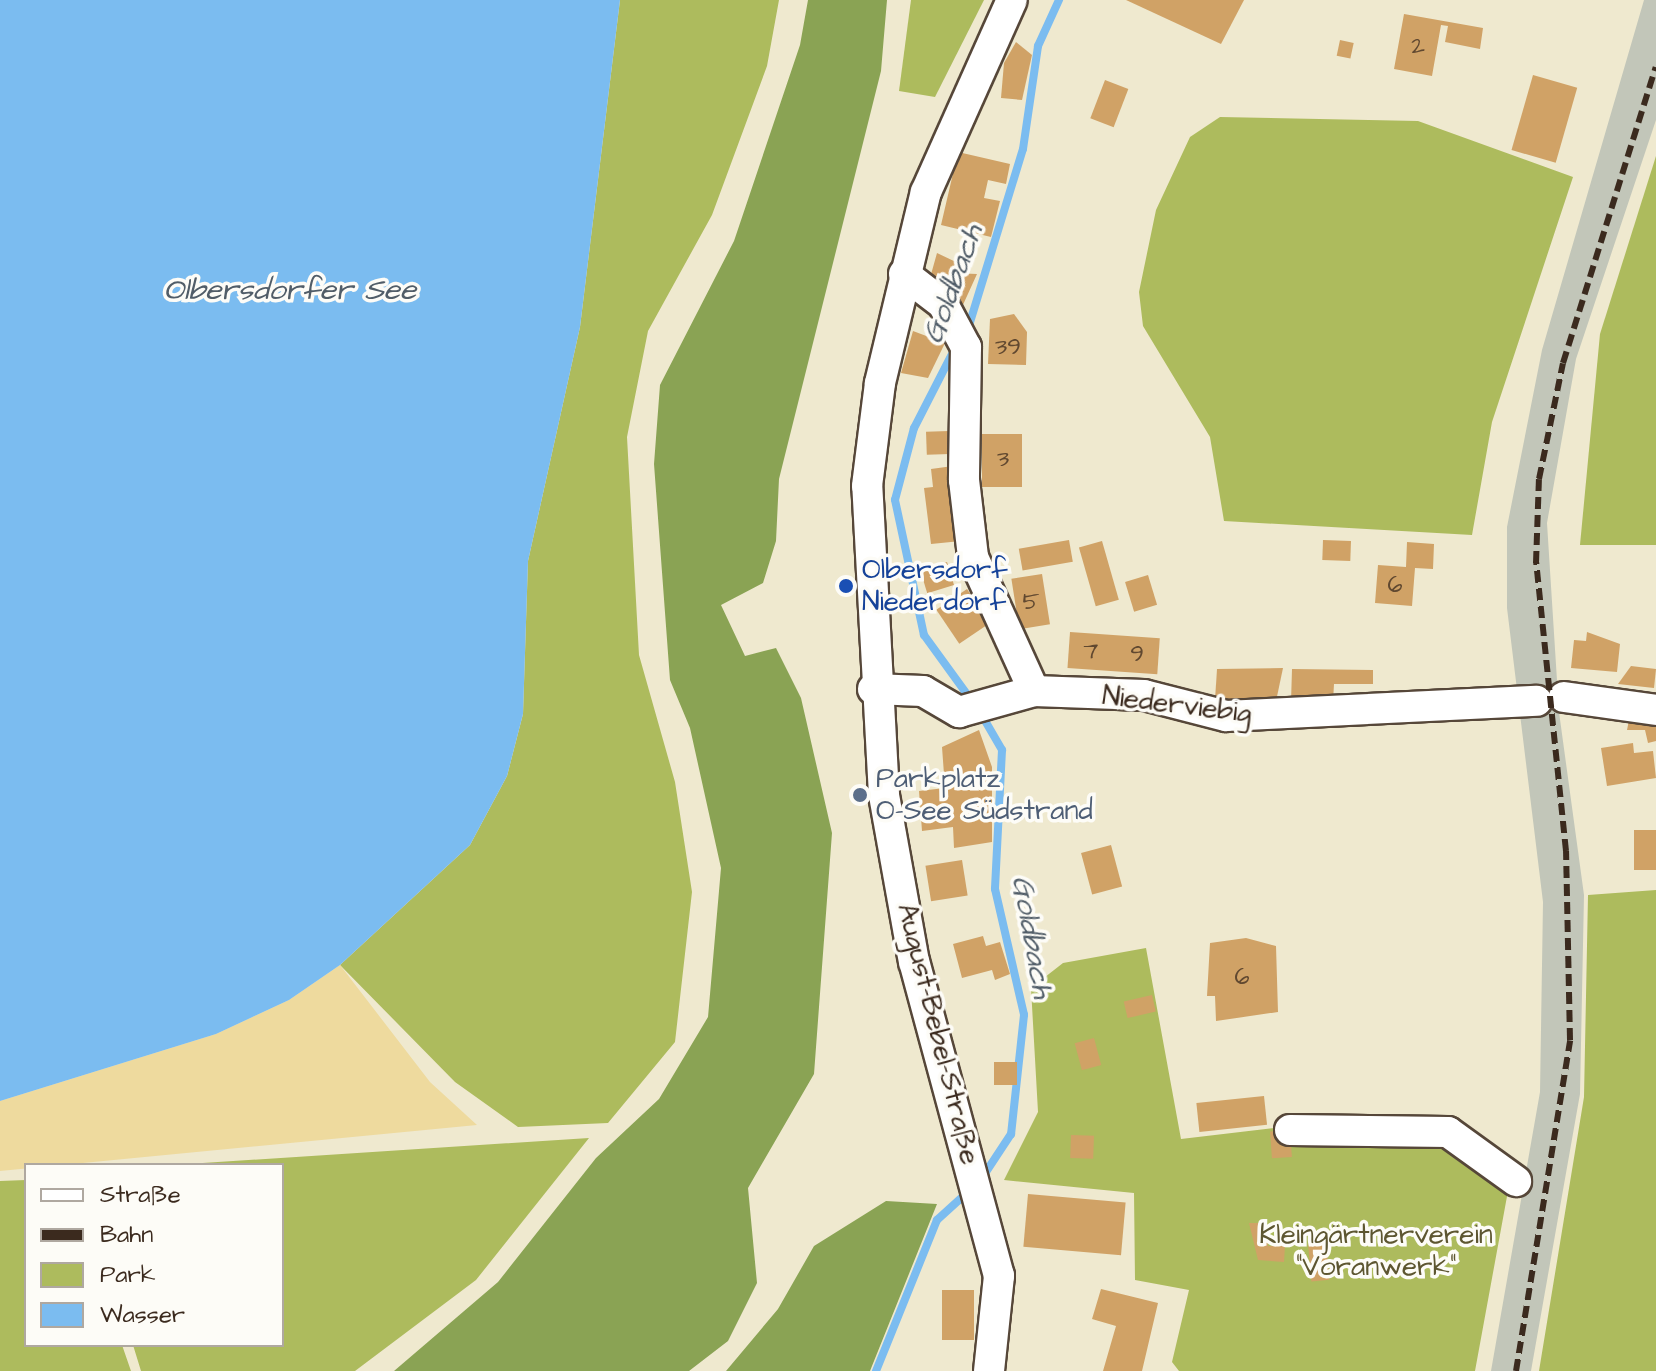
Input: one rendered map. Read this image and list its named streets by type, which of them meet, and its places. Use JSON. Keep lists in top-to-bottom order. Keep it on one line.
{"streets":{"street":["Niederviebig","August-Bebel-Straße"]},"crossings":[["Niederviebig","August-Bebel-Straße"]],"water":["Goldbach","Olbersdorfer See"],"parks":["Kleingärtnerverein \"Voranwerk\""],"places":["Olbersdorf Niederdorf","Parkplatz O-See Südstrand"],"house_numbers":["2","39","3","6","5","7","9","6"],"legend":["Straße","Bahn","Park","Wasser"]}
